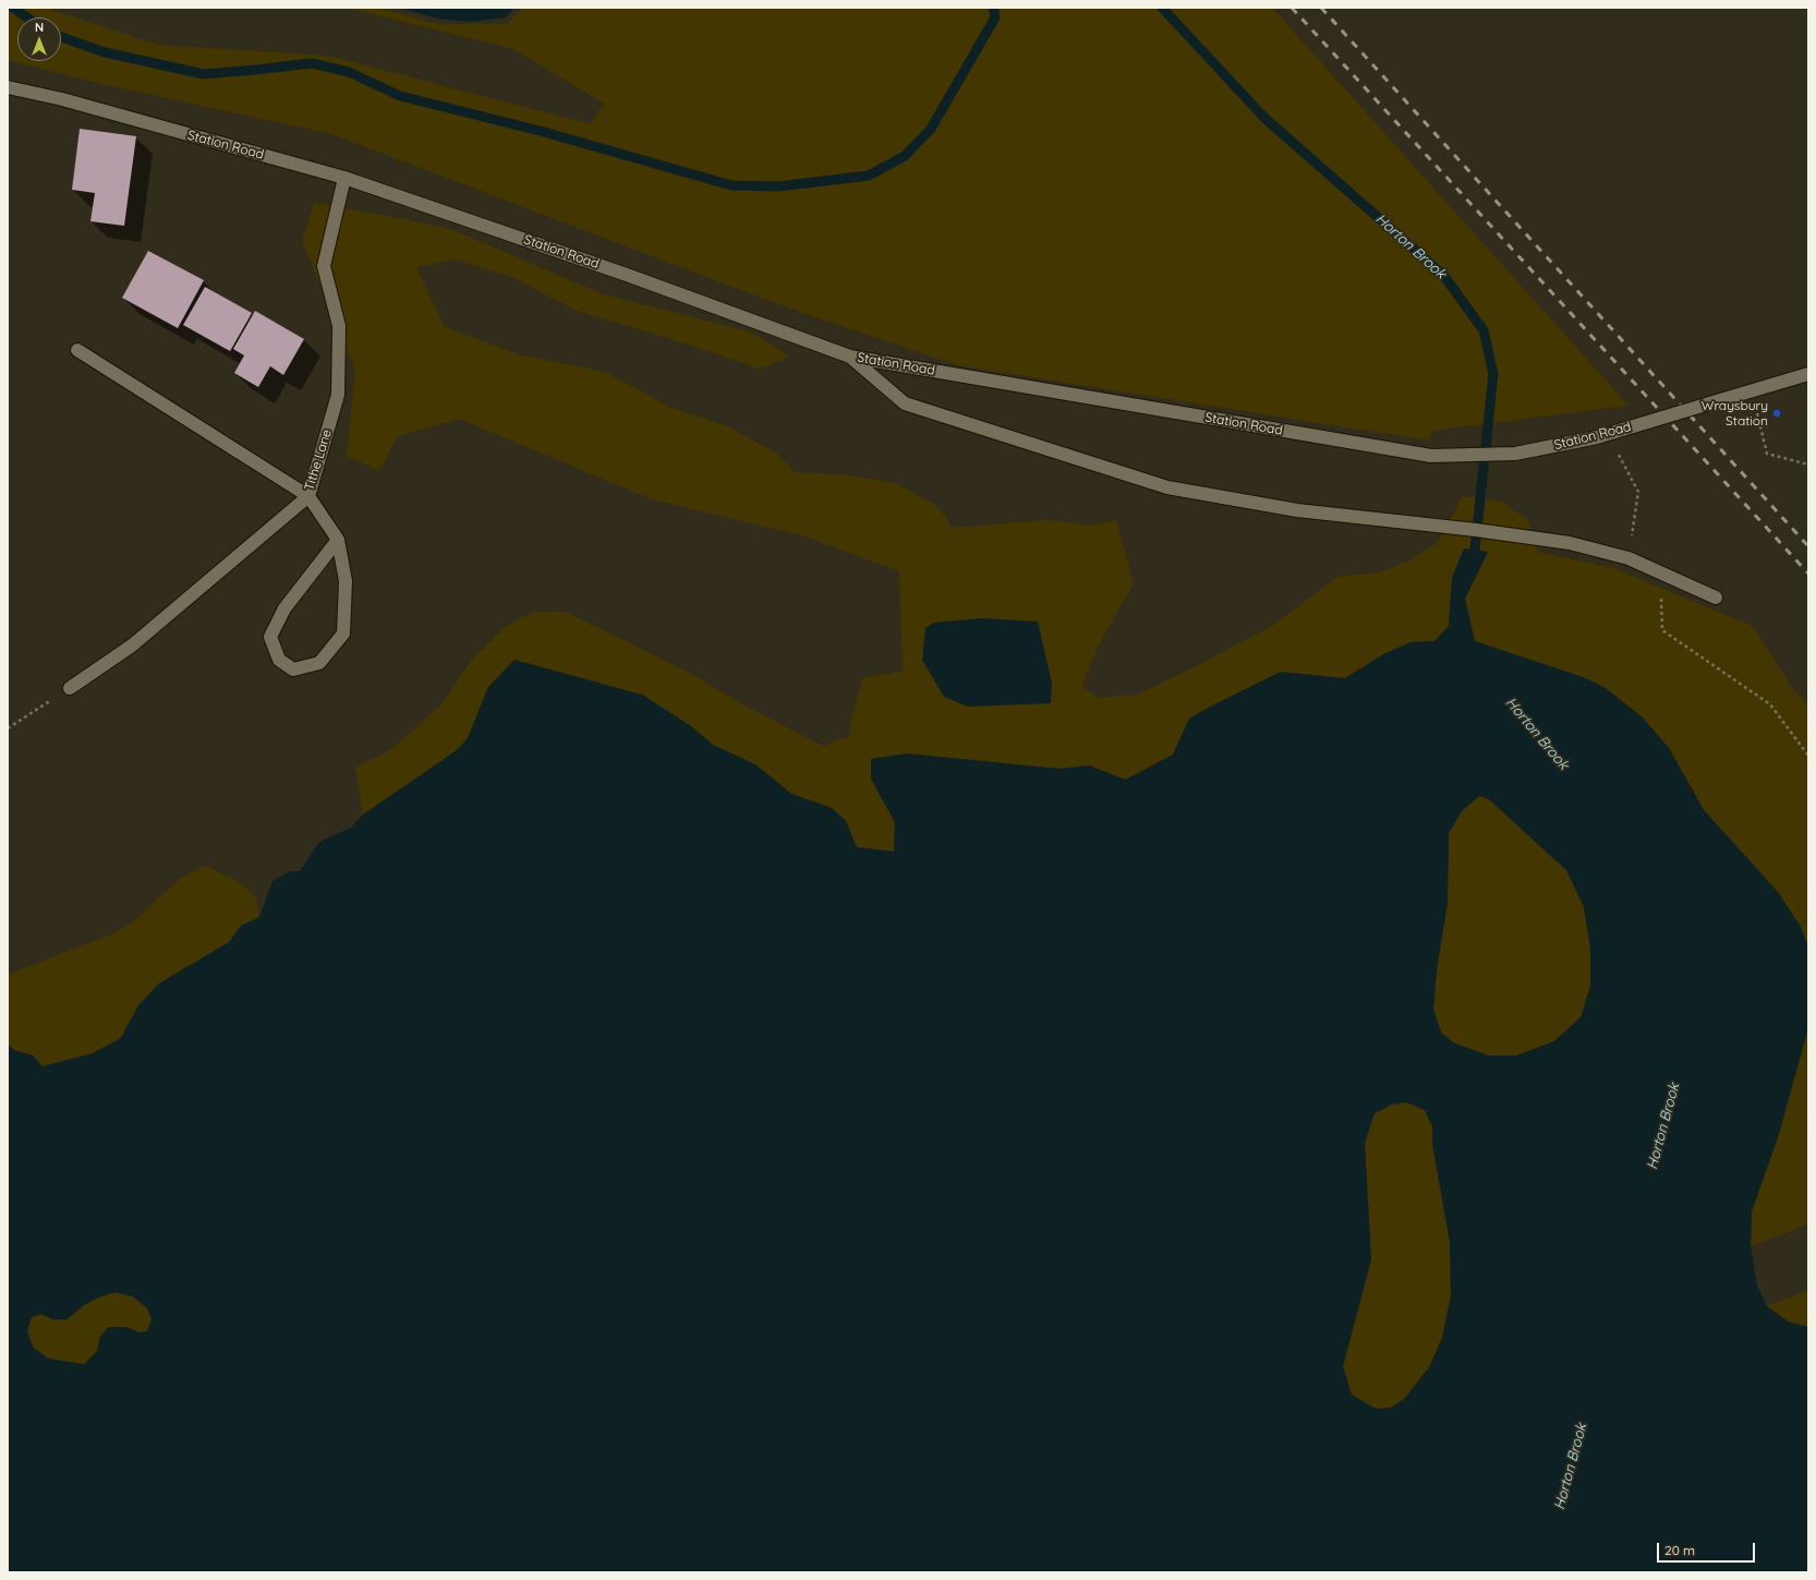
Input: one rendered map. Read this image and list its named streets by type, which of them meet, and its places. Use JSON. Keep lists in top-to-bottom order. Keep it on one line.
{"streets":{"street":["Station Road","Tithe Lane"]},"crossings":[["Station Road","Tithe Lane"]],"water":["Horton Brook"],"places":["Wraysbury Station"],"scale_bar":"20 m","north":"top"}
